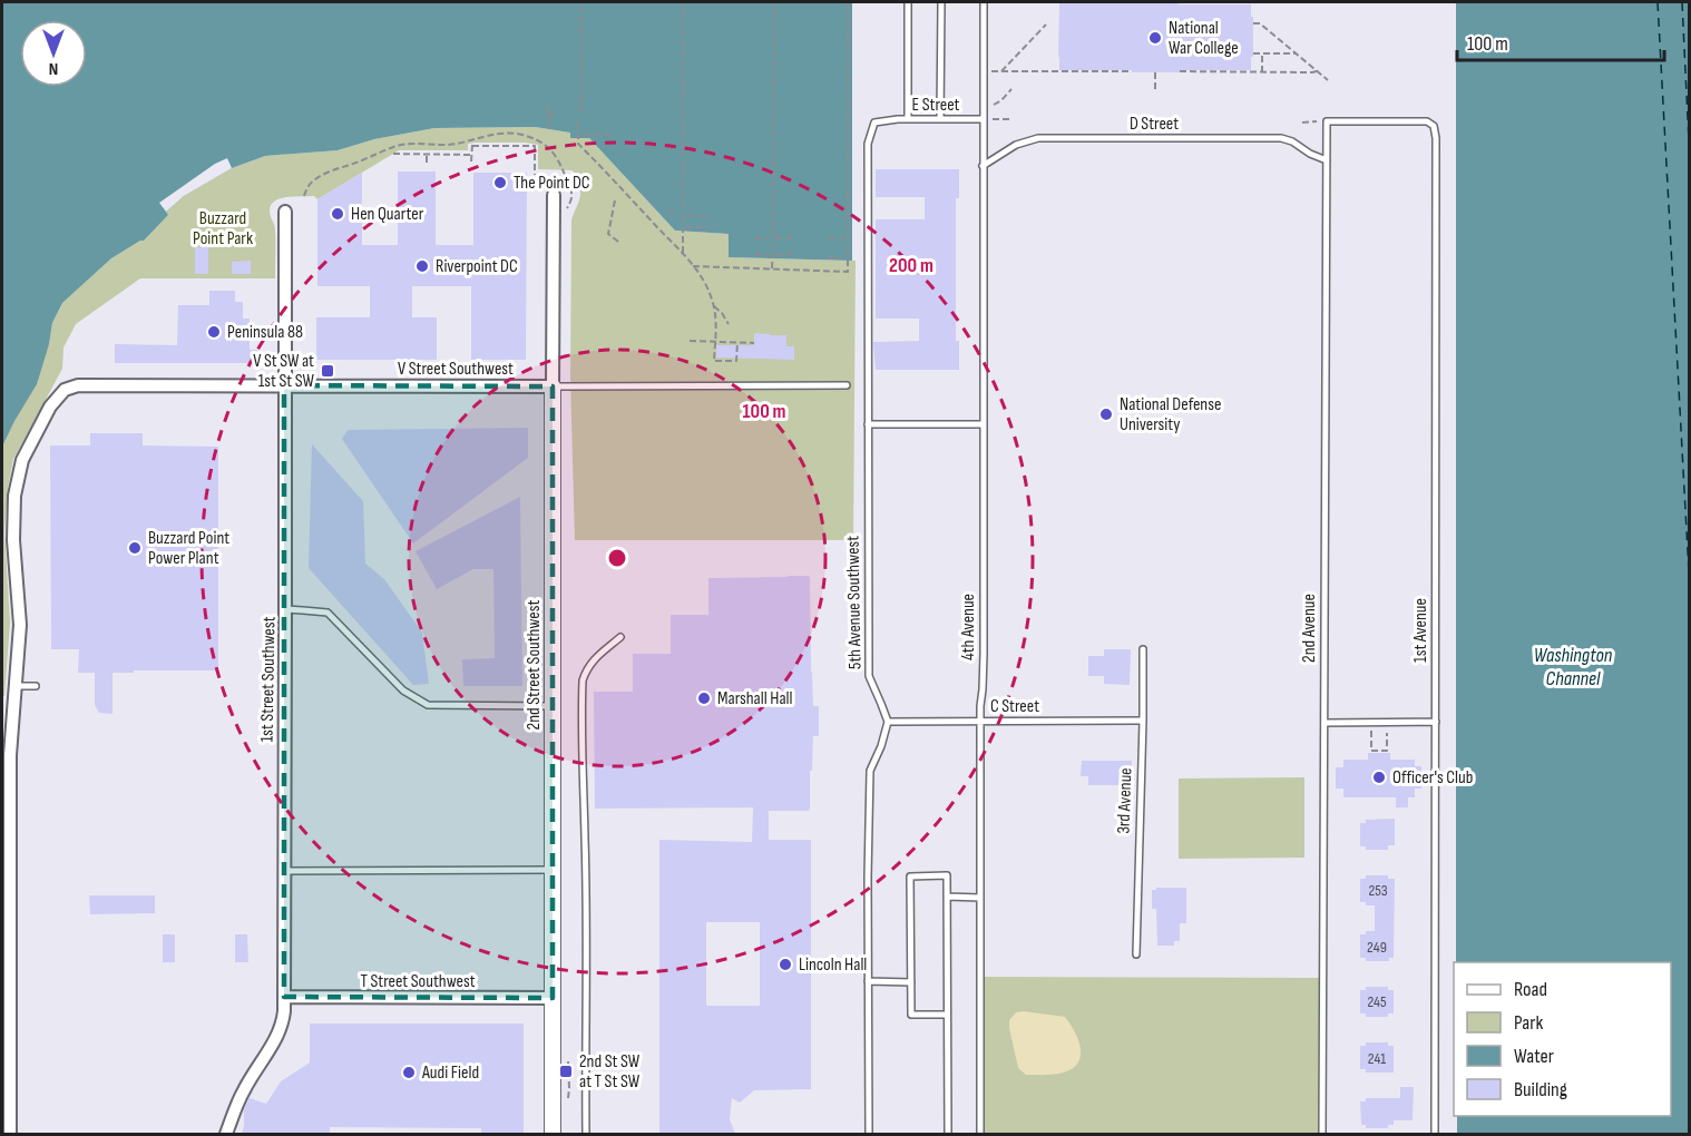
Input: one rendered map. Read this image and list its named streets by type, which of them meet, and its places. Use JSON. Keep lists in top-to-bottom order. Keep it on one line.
{"streets":{"street":["V Street Southwest","2nd Street Southwest","1st Street Southwest","T Street Southwest"],"lane":["E Street","D Street","5th Avenue Southwest","4th Avenue","2nd Avenue","1st Avenue","C Street","3rd Avenue"]},"crossings":[["E Street","5th Avenue Southwest"],["E Street","4th Avenue"],["D Street","4th Avenue"],["D Street","2nd Avenue"],["V Street Southwest","2nd Street Southwest"],["V Street Southwest","1st Street Southwest"],["5th Avenue Southwest","C Street"],["4th Avenue","C Street"],["2nd Avenue","1st Avenue"],["2nd Street Southwest","T Street Southwest"],["1st Street Southwest","T Street Southwest"],["C Street","3rd Avenue"]],"water":["Washington Channel"],"parks":["Buzzard Point Park"],"places":{"other":["National War College","The Point DC","Hen Quarter","Riverpoint DC","Peninsula 88","National Defense University","Buzzard Point Power Plant","Marshall Hall","Officer's Club","Lincoln Hall","Audi Field"],"transit":["V St SW at 1st St SW","2nd St SW at T St SW"]},"house_numbers":["253","249","245","241"],"legend":["Road","Park","Water","Building"],"scale_bar":"100 m","north":"bottom","rings":["200 m","100 m"]}
